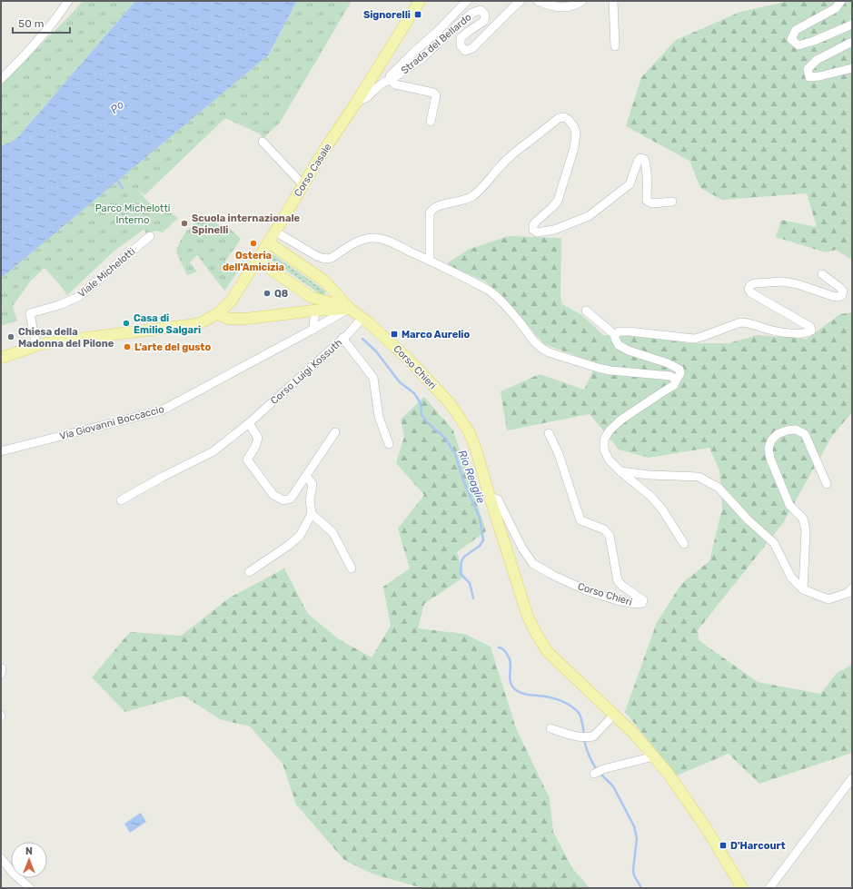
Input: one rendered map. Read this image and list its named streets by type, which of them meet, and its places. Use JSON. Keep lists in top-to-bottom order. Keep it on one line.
{"streets":{"main road":["Corso Casale","Corso Chieri"],"street":["Strada del Bellardo","Viale Michelotti","Corso Luigi Kossuth","Via Giovanni Boccaccio"]},"crossings":[["Strada del Bellardo","Corso Casale"],["Corso Casale","Viale Michelotti"],["Corso Chieri","Corso Luigi Kossuth"],["Corso Chieri","Via Giovanni Boccaccio"]],"water":["Po","Rio Reaglie"],"parks":["Parco Michelotti Interno"],"places":{"transit":["Signorelli","Marco Aurelio","D'Harcourt"],"other":["Scuola internazionale Spinelli","Osteria dell'Amicizia","Q8","Casa di Emilio Salgari","Chiesa della Madonna del Pilone","L'arte del gusto"]},"scale_bar":"50 m","north":"top"}
